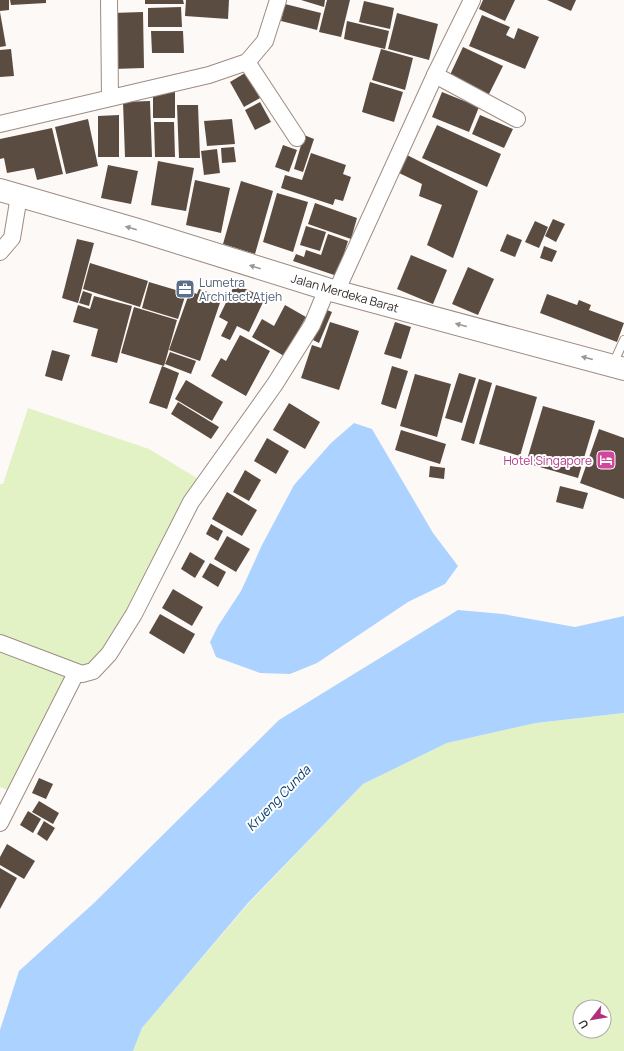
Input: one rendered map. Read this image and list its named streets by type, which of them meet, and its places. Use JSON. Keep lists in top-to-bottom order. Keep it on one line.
{"streets":{"main road":["Jalan Merdeka Barat"]},"one_way":["Jalan Merdeka Barat"],"water":["Krueng Cunda"],"places":{"office":["Lumetra Architect Atjeh"],"hotel":["Hotel Singapore"]},"north":"bottom left"}
